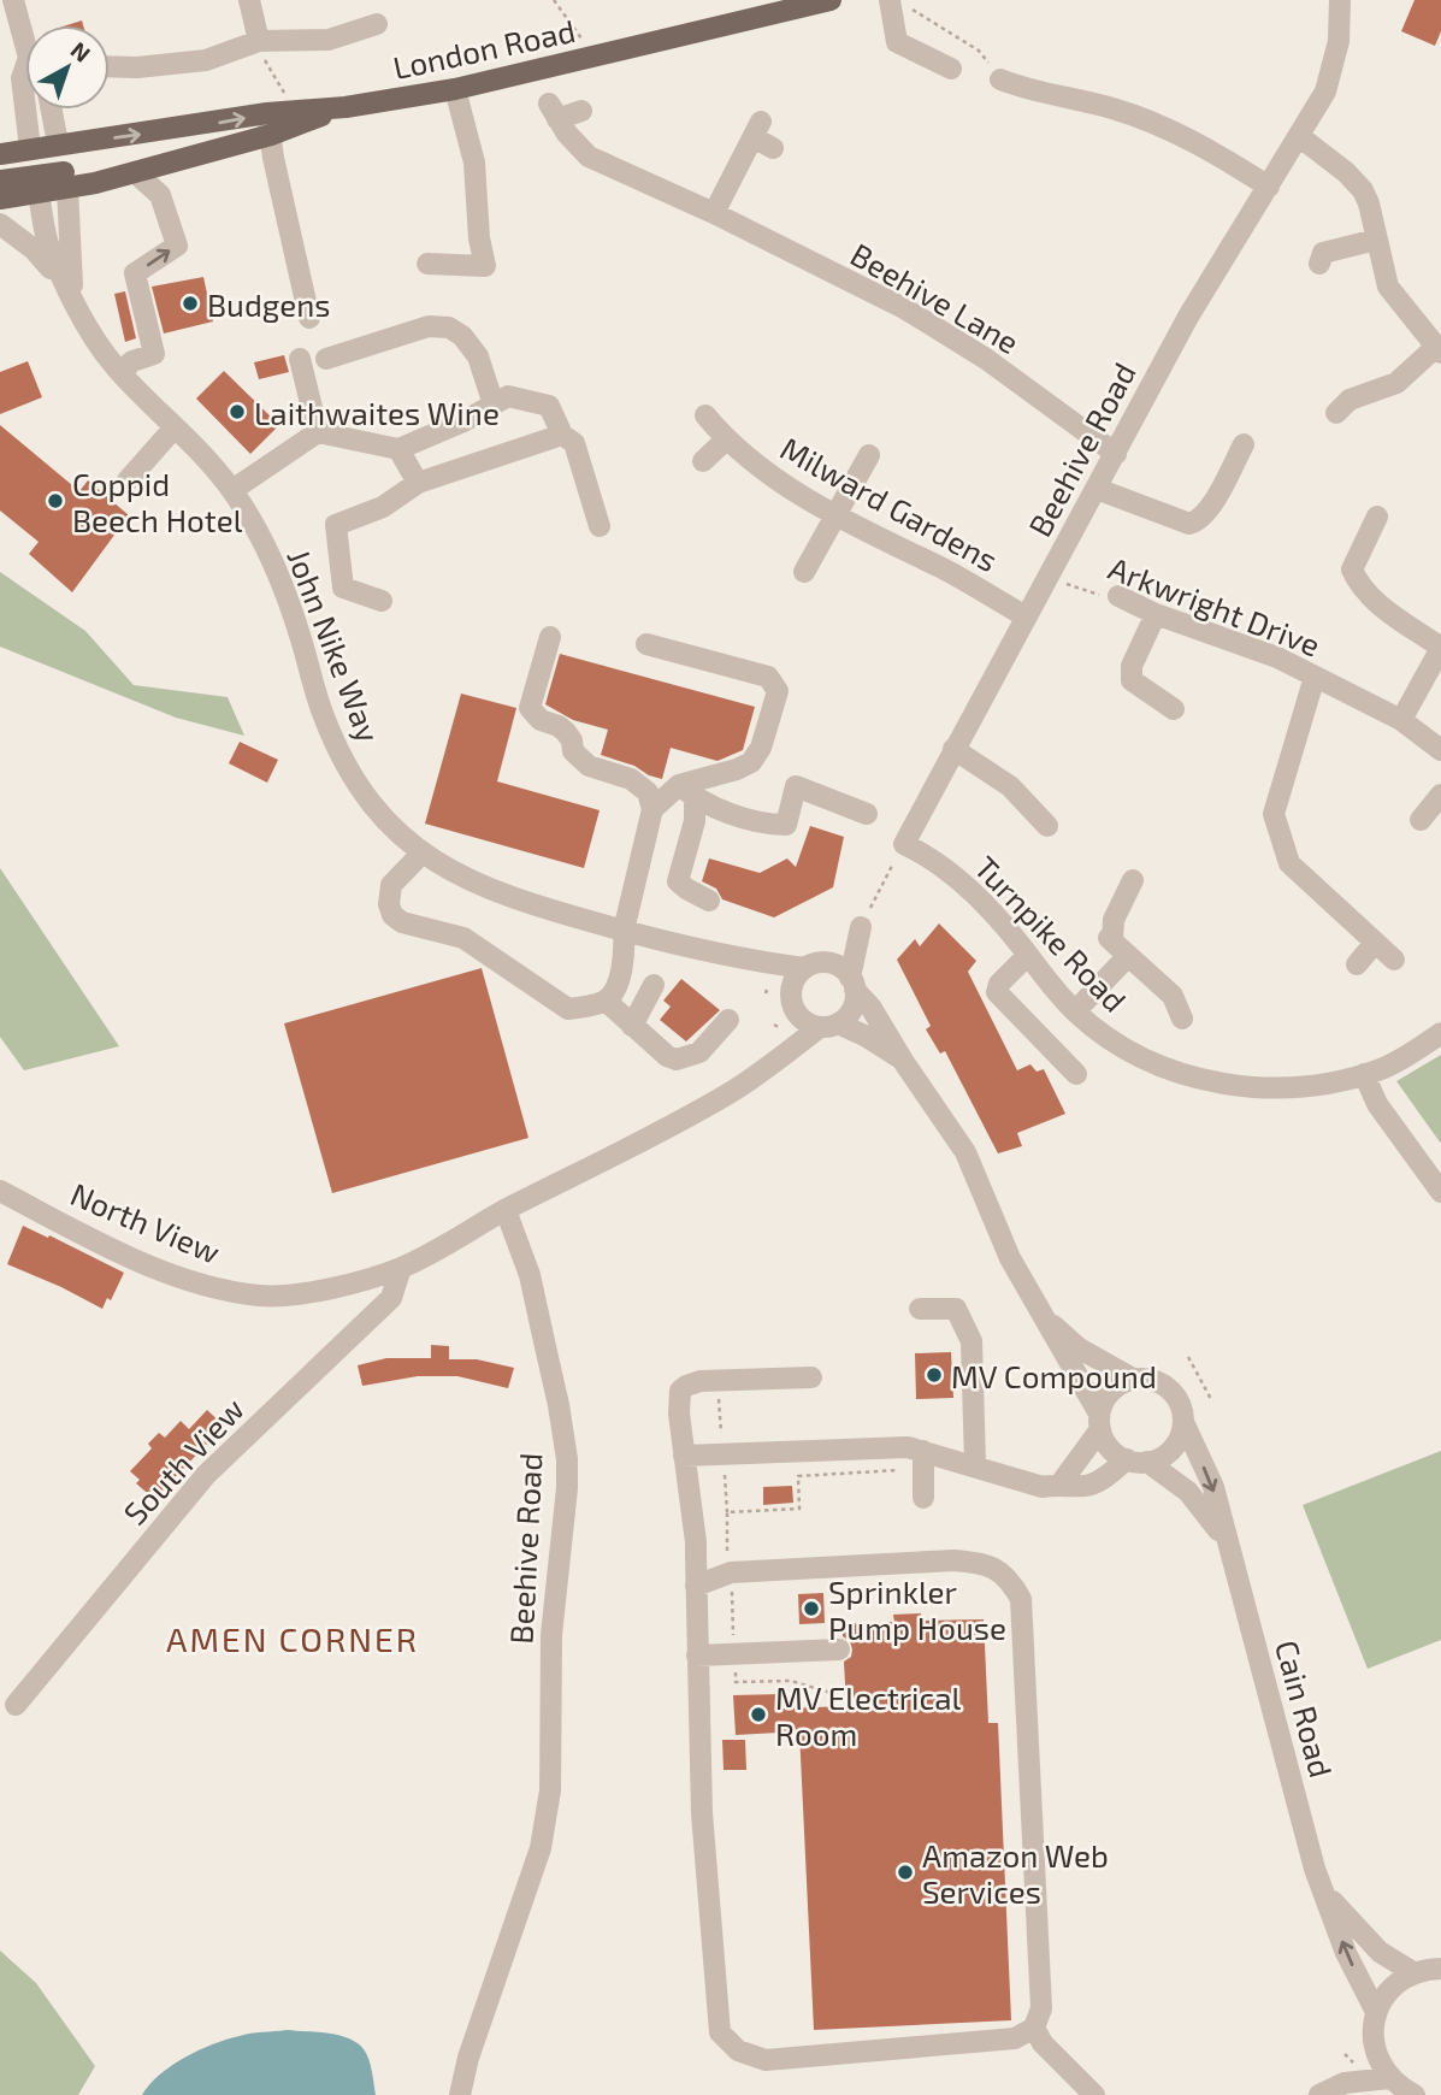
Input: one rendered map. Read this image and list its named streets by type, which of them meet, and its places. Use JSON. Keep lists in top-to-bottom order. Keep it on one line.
{"streets":{"main road":["London Road"],"street":["Beehive Lane","Beehive Road","Milward Gardens","Arkwright Drive","John Nike Way","Turnpike Road","North View","South View","Cain Road"]},"crossings":[["London Road","John Nike Way"],["Beehive Lane","Beehive Road"],["Beehive Road","Milward Gardens"],["Beehive Road","Arkwright Drive"],["Beehive Road","Turnpike Road"],["Beehive Road","North View"],["North View","South View"]],"districts":["AMEN CORNER"],"places":["Budgens","Laithwaites Wine","Coppid Beech Hotel","MV Compound","Sprinkler Pump House","MV Electrical Room","Amazon Web Services"],"north":"top right"}
